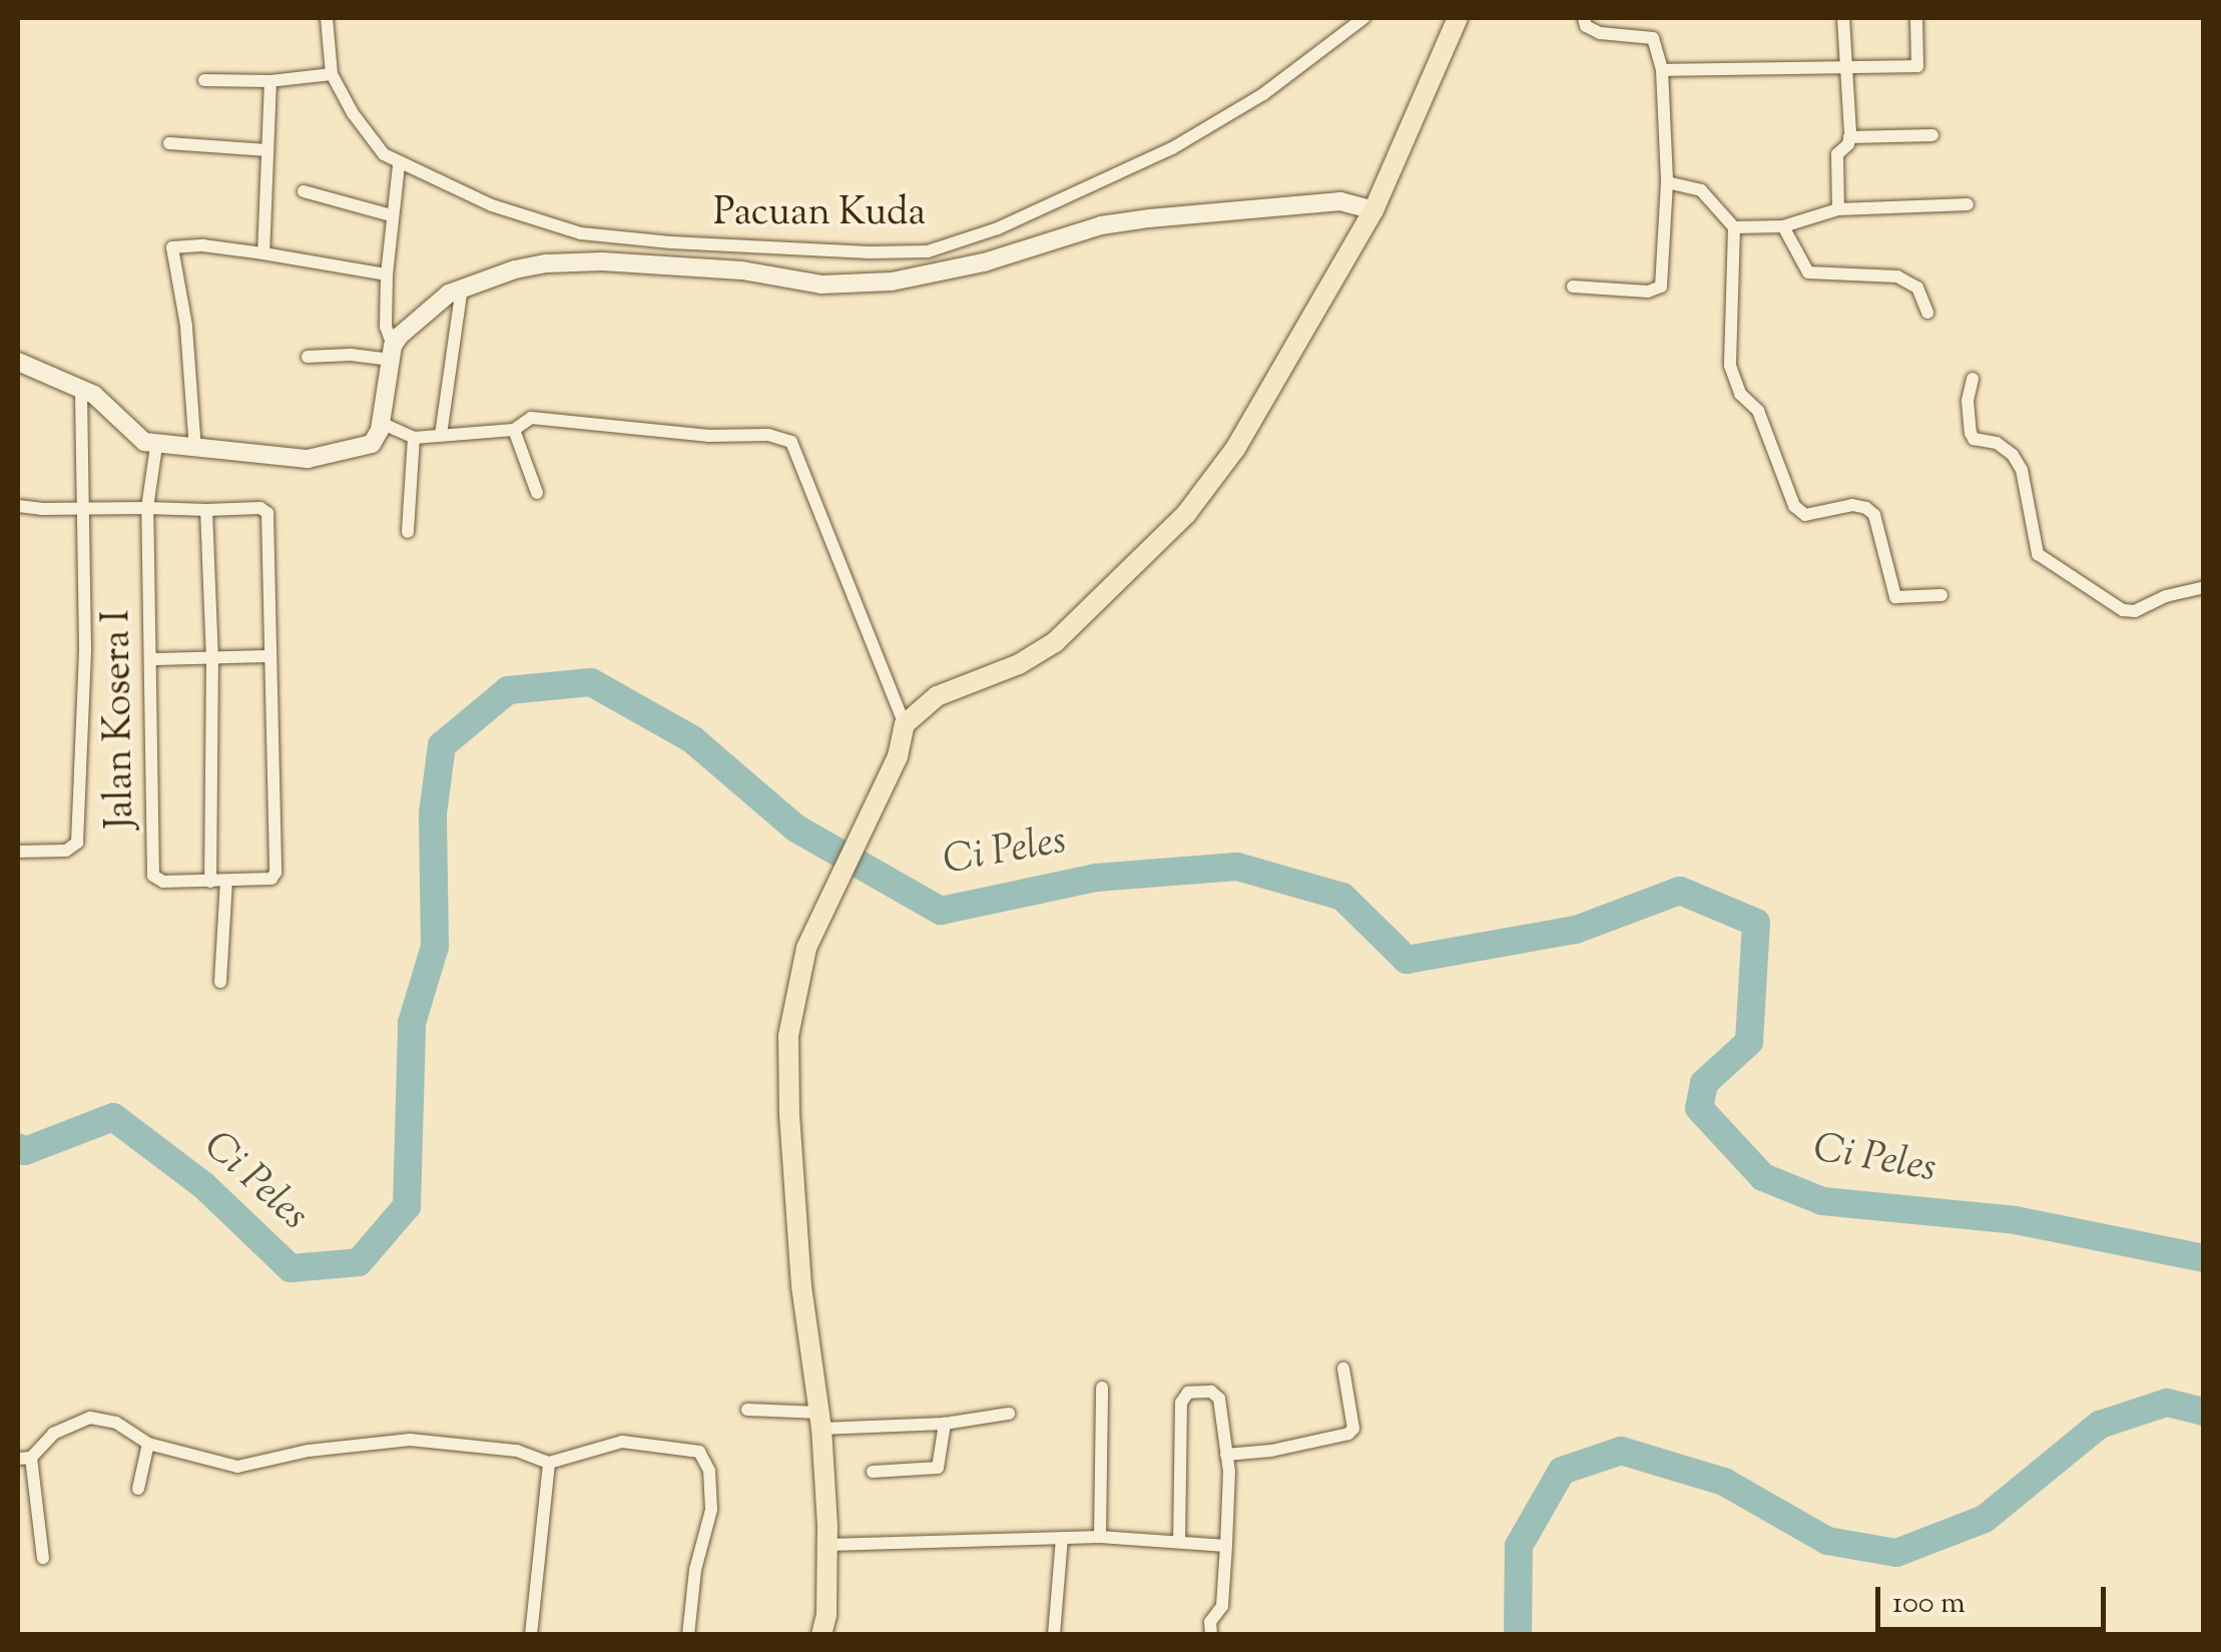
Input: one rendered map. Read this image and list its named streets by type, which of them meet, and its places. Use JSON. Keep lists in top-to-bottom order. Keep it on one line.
{"streets":{"street":["Pacuan Kuda","Jalan Kosera I"]},"water":["Ci Peles"],"scale_bar":"100 m"}
